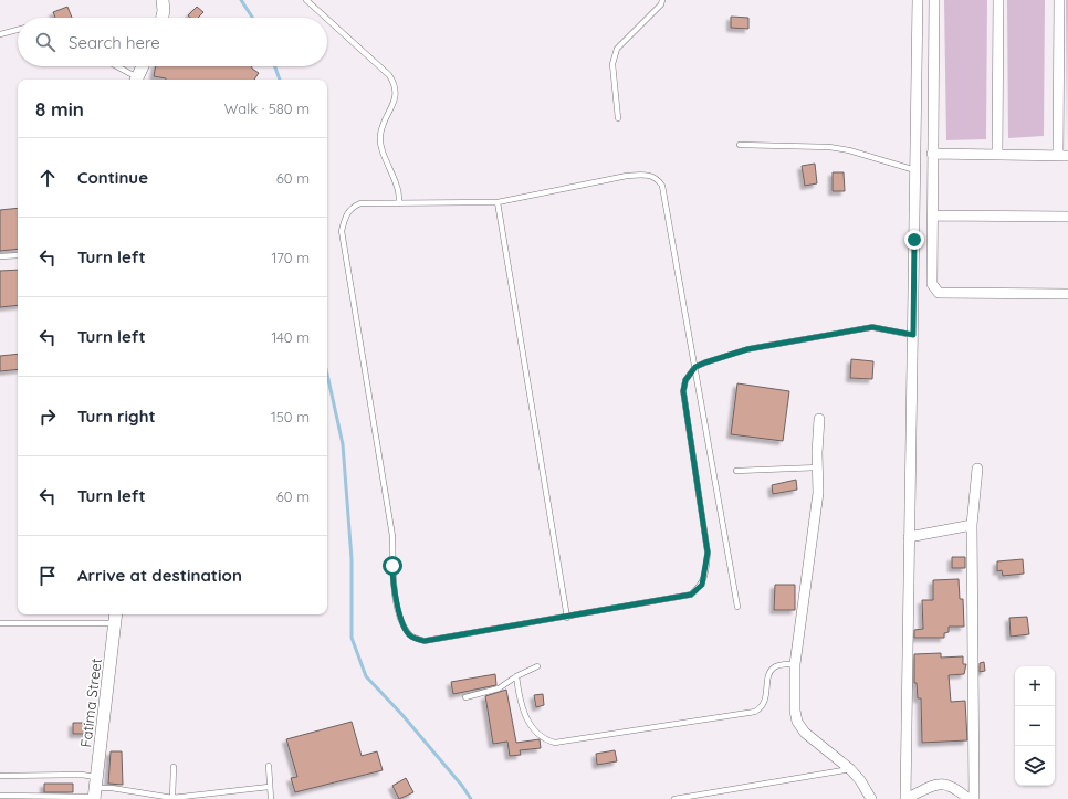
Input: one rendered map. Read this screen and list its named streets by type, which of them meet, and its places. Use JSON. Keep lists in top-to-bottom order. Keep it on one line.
{"streets":{"street":["Fatima Street"]},"page":{"search":"Search here","heading":["8 min","Walk · 580 m"],"list":[["Continue","60 m"],["Turn left","170 m"],["Turn left","140 m"],["Turn right","150 m"],["Turn left","60 m"],"Arrive at destination"],"map_buttons":["+","−"]}}
